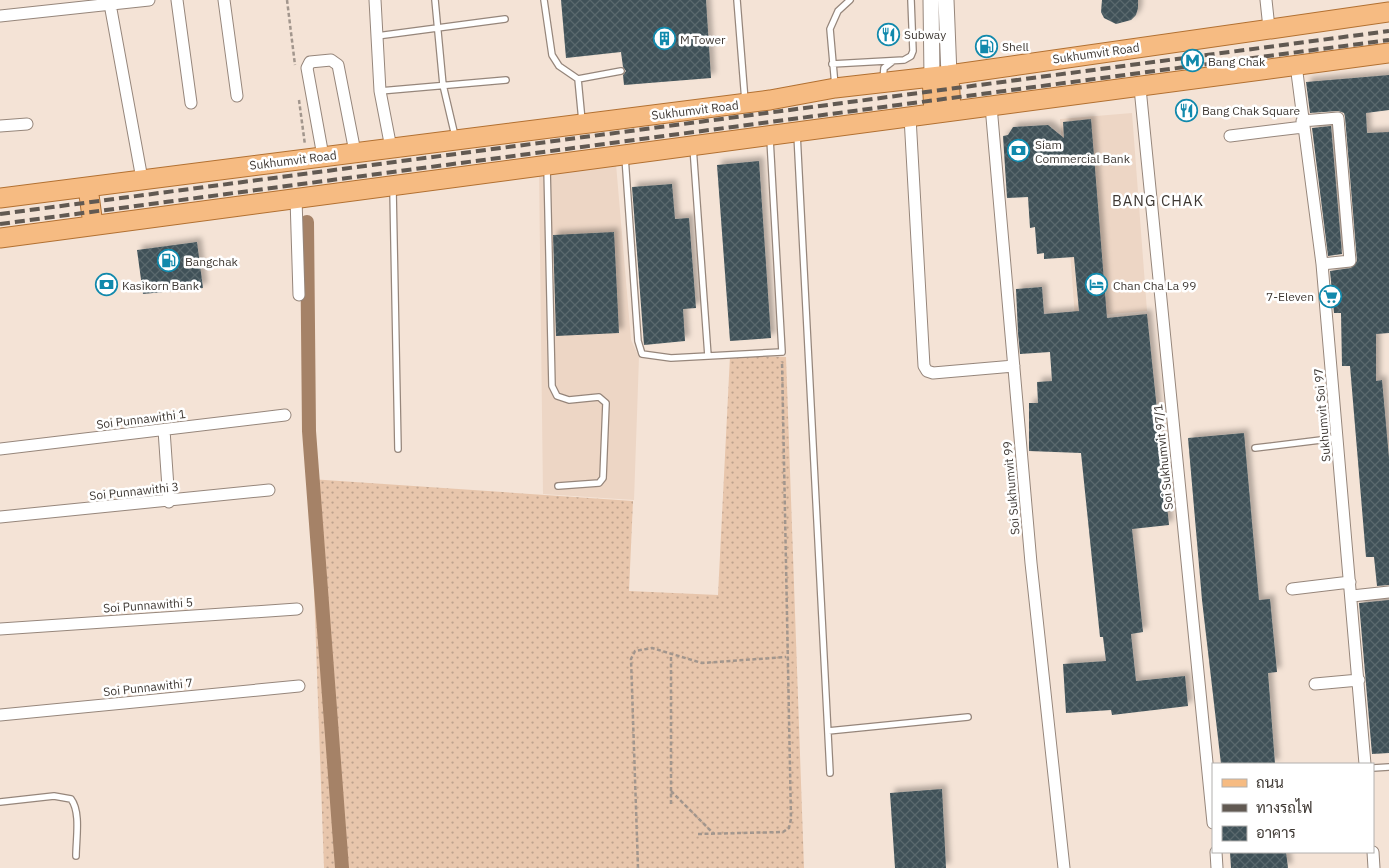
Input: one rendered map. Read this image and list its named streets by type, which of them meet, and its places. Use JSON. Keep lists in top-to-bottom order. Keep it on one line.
{"streets":{"main road":["Sukhumvit Road"],"street":["Sukhumvit Soi 97","Soi Punnawithi 1","Soi Sukhumvit 97/1","Soi Sukhumvit 99","Soi Punnawithi 3","Soi Punnawithi 5","Soi Punnawithi 7"]},"districts":["BANG CHAK"],"places":{"restaurant":["Subway","Bang Chak Square"],"building":["M Tower"],"fuel station":["Shell","Bangchak"],"metro station":["Bang Chak"],"bank":["Siam Commercial Bank","Kasikorn Bank"],"hotel":["Chan Cha La 99"],"supermarket":["7-Eleven"]},"legend":["ถนน","ทางรถไฟ","อาคาร"]}
